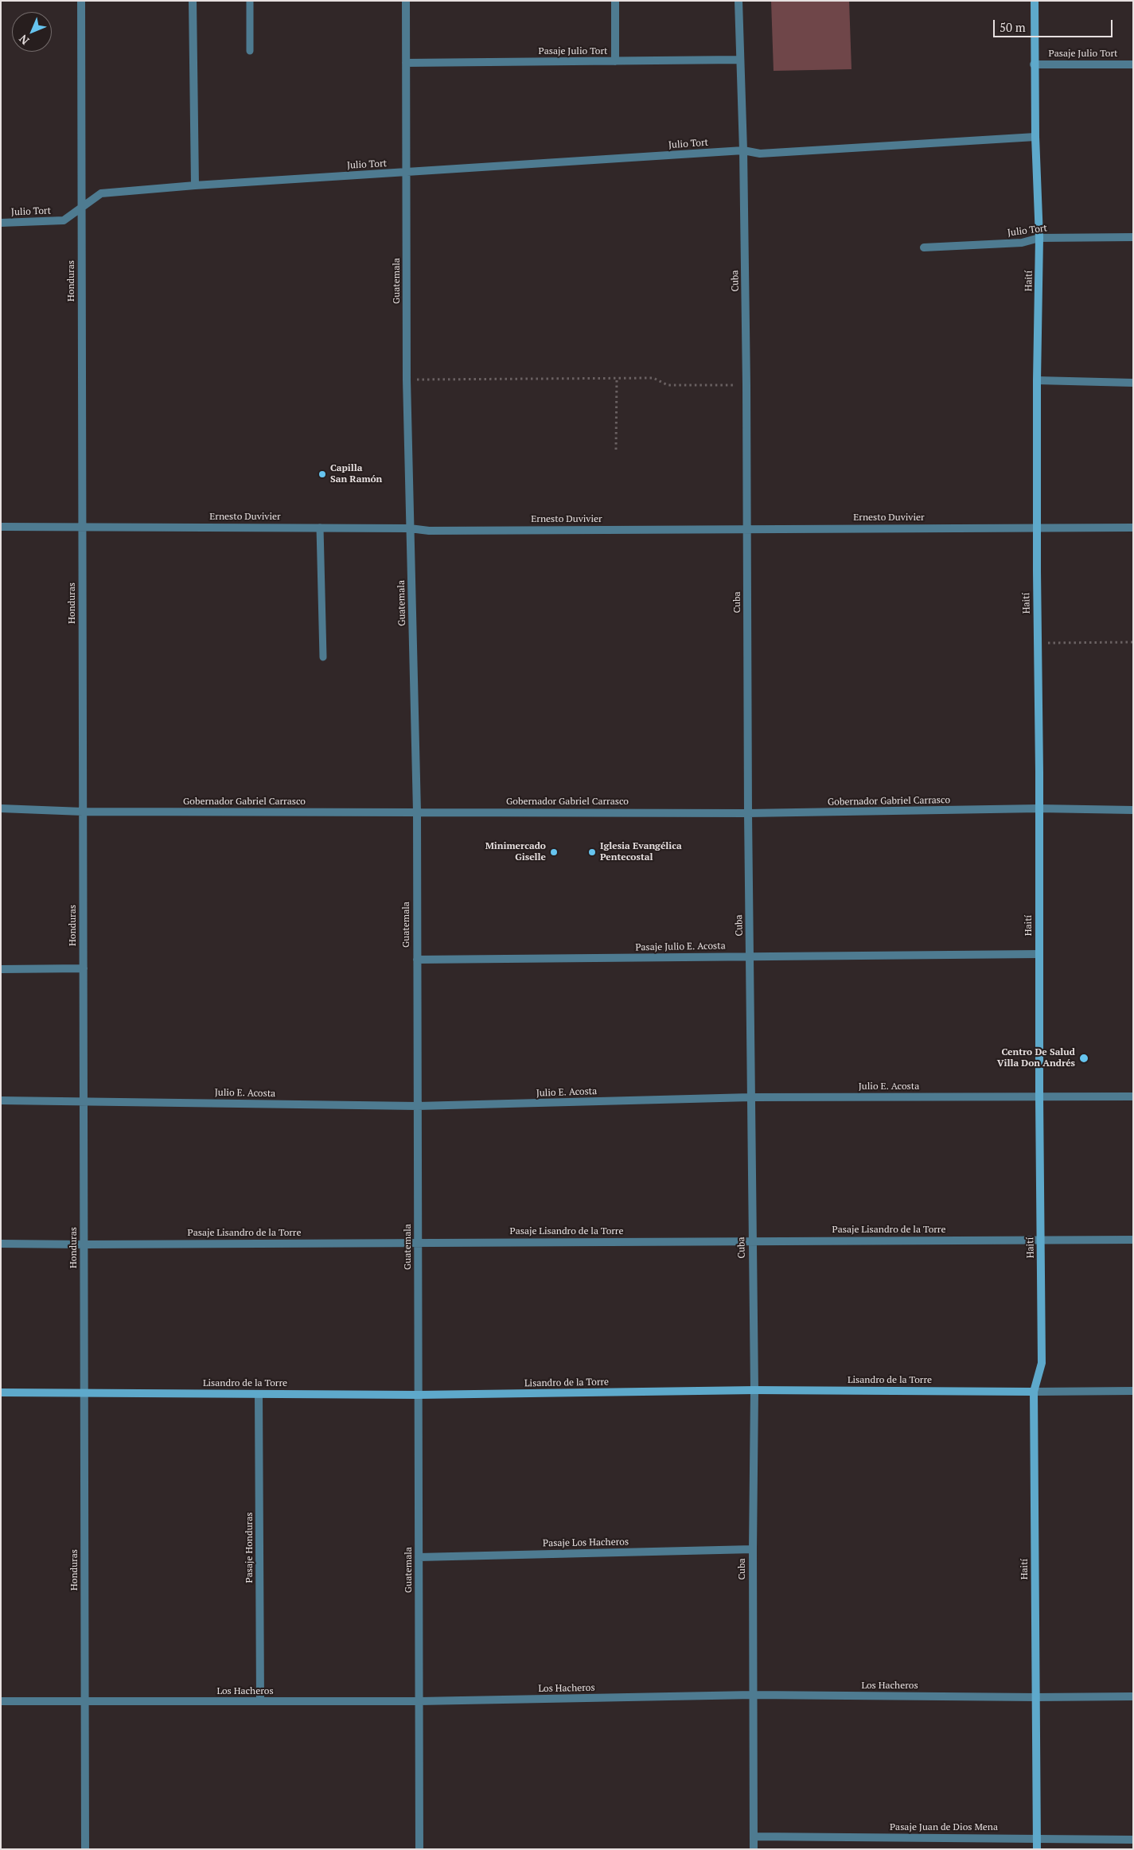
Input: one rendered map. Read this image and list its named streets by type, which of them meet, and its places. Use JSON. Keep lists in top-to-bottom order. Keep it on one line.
{"streets":{"street":["Pasaje Julio Tort","Julio Tort","Honduras","Guatemala","Cuba","Haití","Ernesto Duvivier","Gobernador Gabriel Carrasco","Pasaje Julio E. Acosta","Julio E. Acosta","Pasaje Lisandro de la Torre","Lisandro de la Torre","Pasaje Los Hacheros","Pasaje Honduras","Los Hacheros","Pasaje Juan de Dios Mena"]},"crossings":[["Pasaje Julio Tort","Guatemala"],["Pasaje Julio Tort","Cuba"],["Pasaje Julio Tort","Haití"],["Julio Tort","Honduras"],["Julio Tort","Guatemala"],["Julio Tort","Cuba"],["Julio Tort","Haití"],["Honduras","Ernesto Duvivier"],["Honduras","Gobernador Gabriel Carrasco"],["Honduras","Julio E. Acosta"],["Honduras","Pasaje Lisandro de la Torre"],["Honduras","Lisandro de la Torre"],["Honduras","Los Hacheros"],["Guatemala","Ernesto Duvivier"],["Guatemala","Gobernador Gabriel Carrasco"],["Guatemala","Pasaje Julio E. Acosta"],["Guatemala","Julio E. Acosta"],["Guatemala","Pasaje Lisandro de la Torre"],["Guatemala","Lisandro de la Torre"],["Guatemala","Pasaje Los Hacheros"],["Guatemala","Los Hacheros"],["Cuba","Ernesto Duvivier"],["Cuba","Gobernador Gabriel Carrasco"],["Cuba","Pasaje Julio E. Acosta"],["Cuba","Julio E. Acosta"],["Cuba","Pasaje Lisandro de la Torre"],["Cuba","Lisandro de la Torre"],["Cuba","Pasaje Los Hacheros"],["Cuba","Los Hacheros"],["Cuba","Pasaje Juan de Dios Mena"],["Haití","Ernesto Duvivier"],["Haití","Gobernador Gabriel Carrasco"],["Haití","Pasaje Julio E. Acosta"],["Haití","Julio E. Acosta"],["Haití","Pasaje Lisandro de la Torre"],["Haití","Lisandro de la Torre"],["Haití","Los Hacheros"],["Haití","Pasaje Juan de Dios Mena"],["Lisandro de la Torre","Pasaje Honduras"],["Pasaje Honduras","Los Hacheros"]],"places":["Capilla San Ramón","Minimercado Giselle","Iglesia Evangélica Pentecostal","Centro De Salud Villa Don Andrés"],"scale_bar":"50 m","north":"bottom left"}
